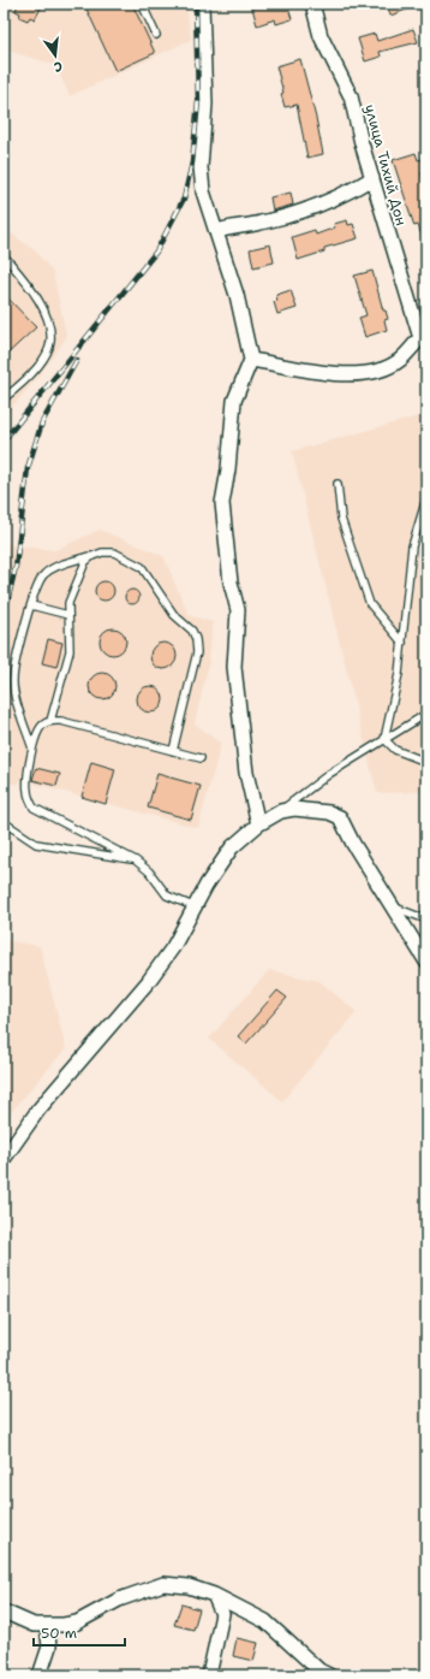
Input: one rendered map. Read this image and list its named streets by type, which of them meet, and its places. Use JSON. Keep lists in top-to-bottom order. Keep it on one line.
{"streets":{"street":["улица Тихий Дон"]},"scale_bar":"50 m","north":"bottom"}
